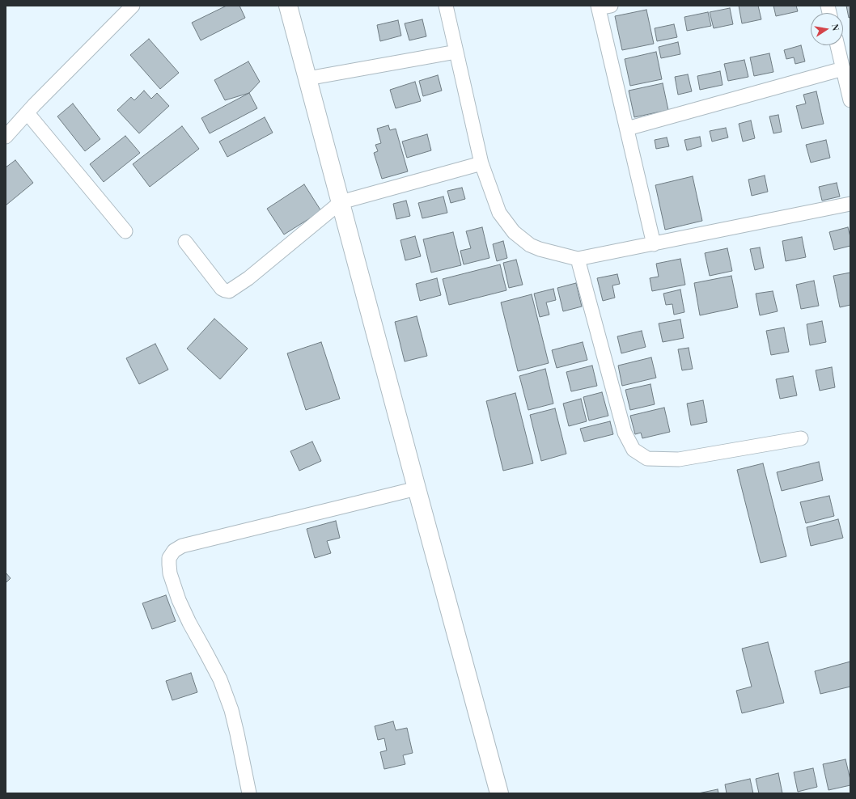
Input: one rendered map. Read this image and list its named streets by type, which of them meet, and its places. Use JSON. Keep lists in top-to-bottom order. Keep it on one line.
{"north":"right"}
